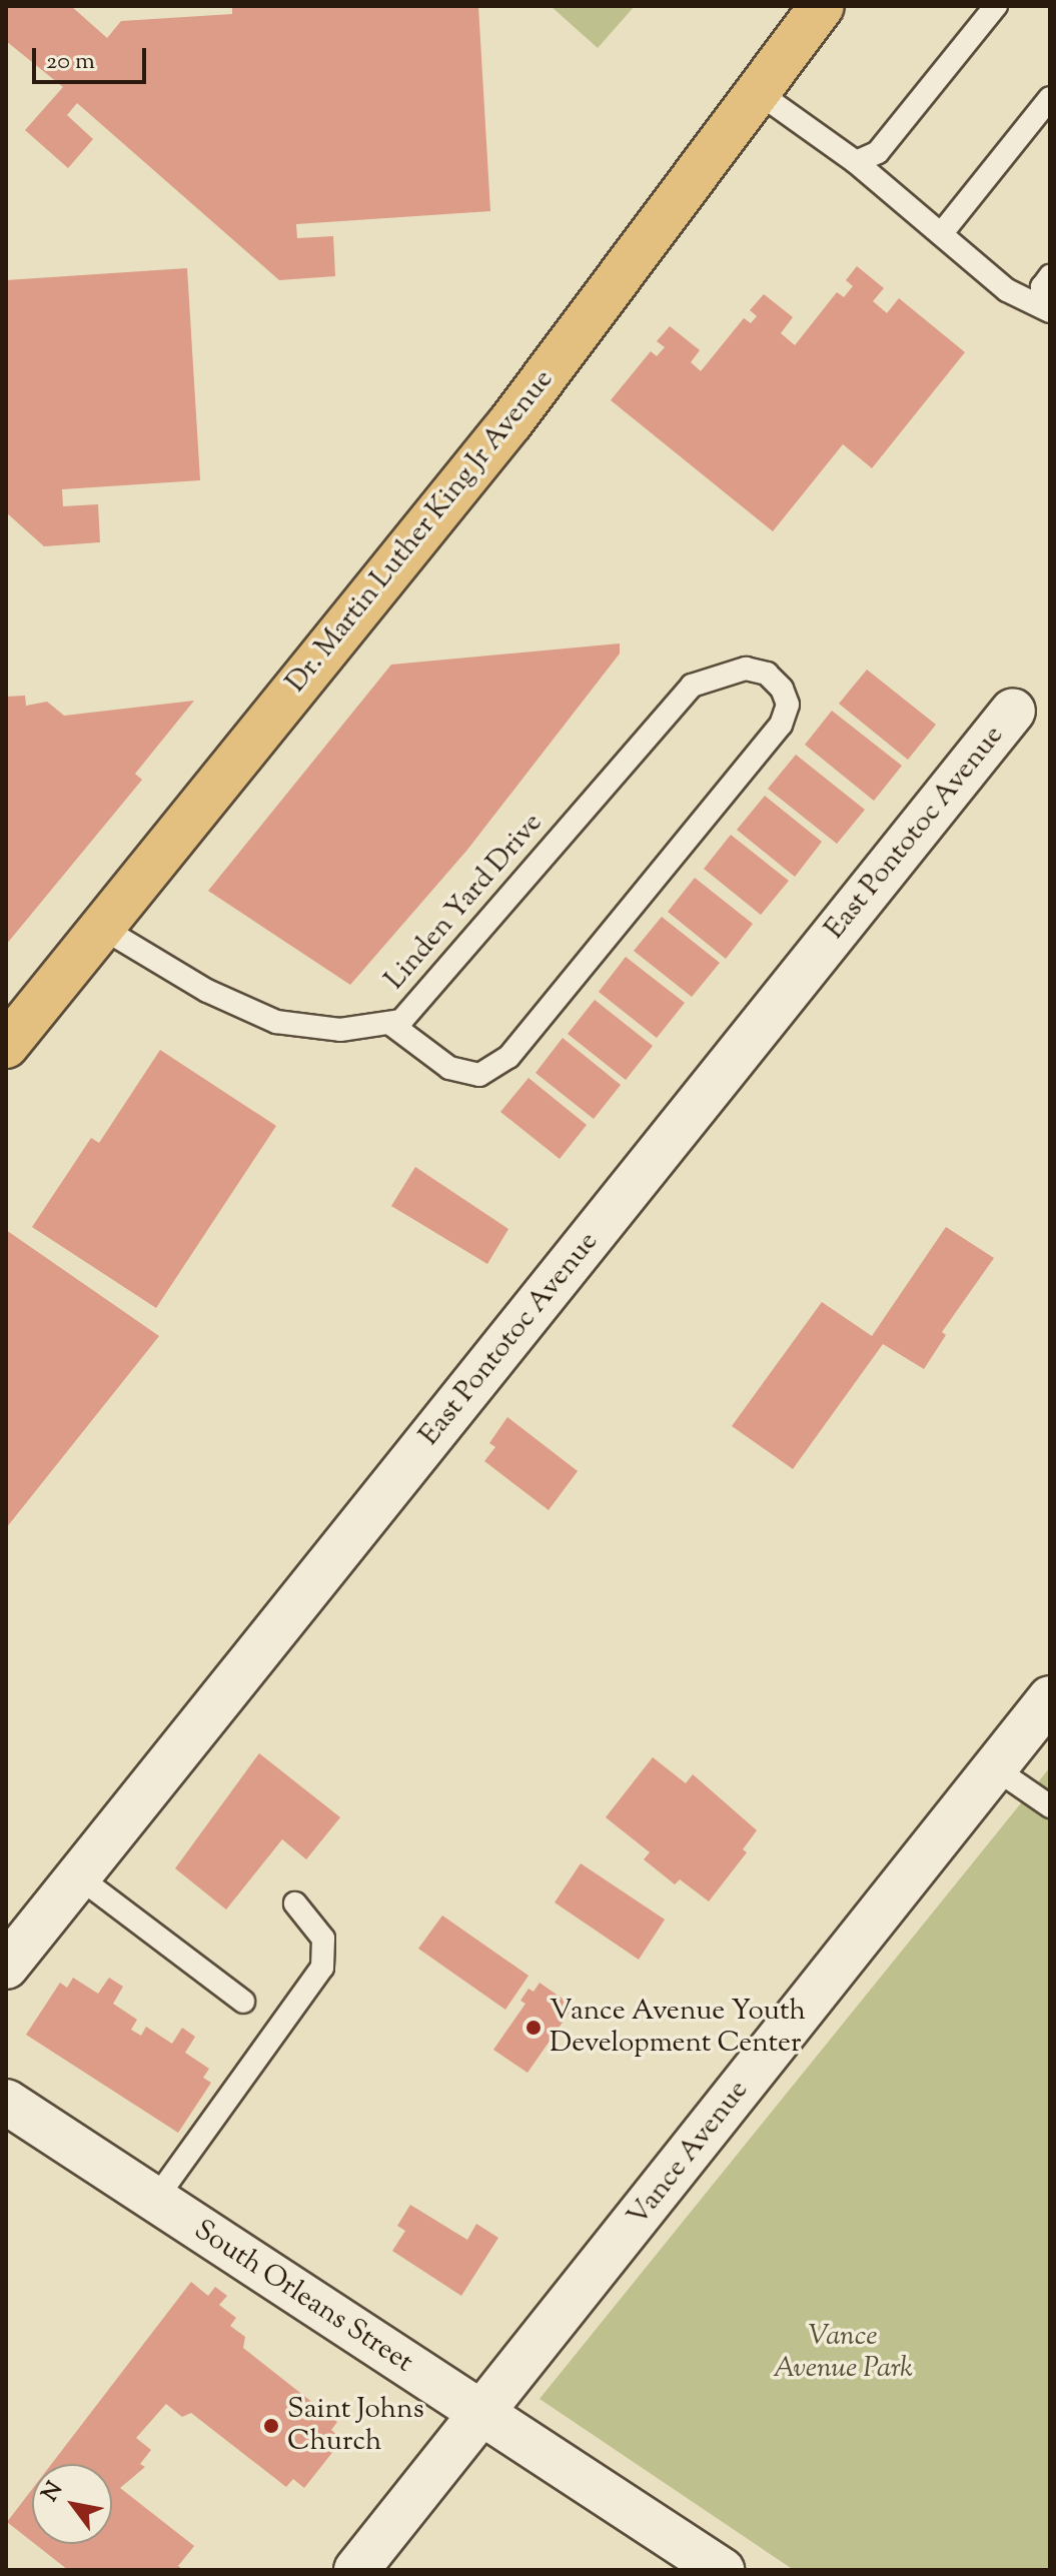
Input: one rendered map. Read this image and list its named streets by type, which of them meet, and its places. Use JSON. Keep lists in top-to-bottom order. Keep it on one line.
{"streets":{"main road":["Dr. Martin Luther King Jr Avenue"],"street":["East Pontotoc Avenue","Vance Avenue","South Orleans Street"],"lane":["Linden Yard Drive"]},"crossings":[["Dr. Martin Luther King Jr Avenue","Linden Yard Drive"],["Vance Avenue","South Orleans Street"]],"parks":["Vance Avenue Park"],"places":["Vance Avenue Youth Development Center","Saint Johns Church"],"scale_bar":"20 m","north":"top left"}
